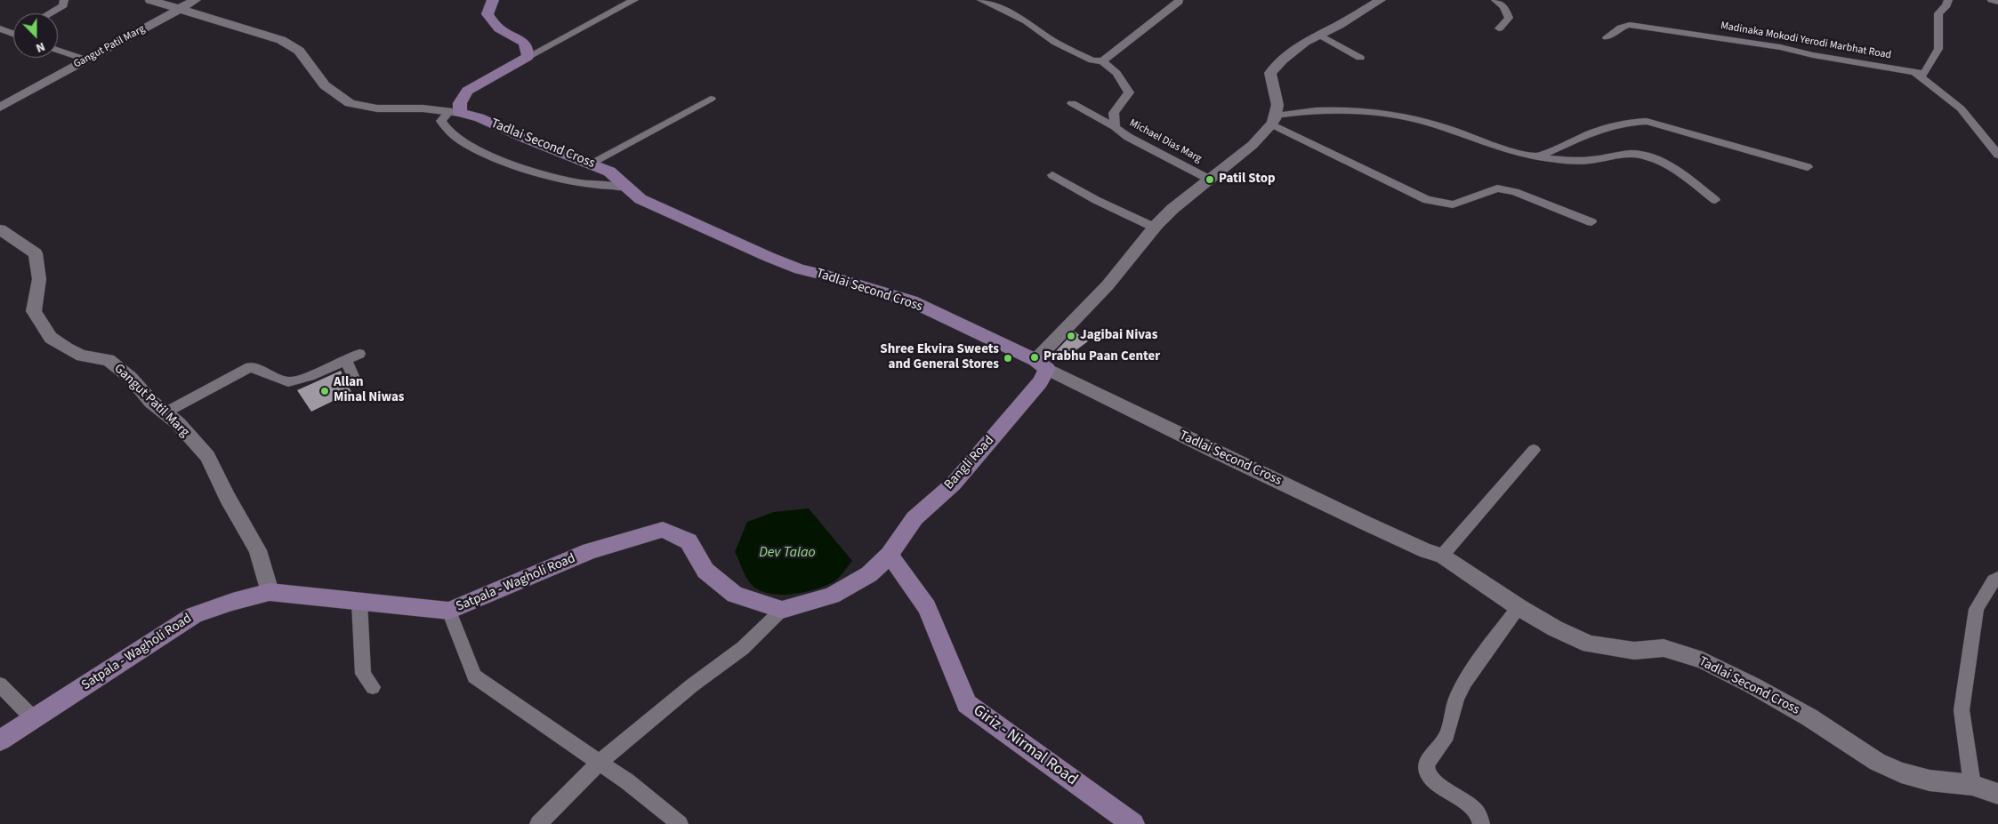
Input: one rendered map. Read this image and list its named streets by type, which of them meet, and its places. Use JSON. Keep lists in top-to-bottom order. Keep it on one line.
{"streets":{"main road":["Tadlai Second Cross","Bangli Road","Satpala - Wagholi Road","Giriz - Nirmal Road"],"street":["Madinaka Mokodi Yerodi Marbhat Road","Gangut Patil Marg","Michael Dias Marg"]},"crossings":[["Gangut Patil Marg","Tadlai Second Cross"],["Gangut Patil Marg","Satpala - Wagholi Road"],["Tadlai Second Cross","Bangli Road"],["Bangli Road","Giriz - Nirmal Road"]],"water":["Dev Talao"],"places":["Patil Stop","Jagibai Nivas","Prabhu Paan Center","Shree Ekvira Sweets and General Stores","Allan Minal Niwas"],"north":"bottom"}
